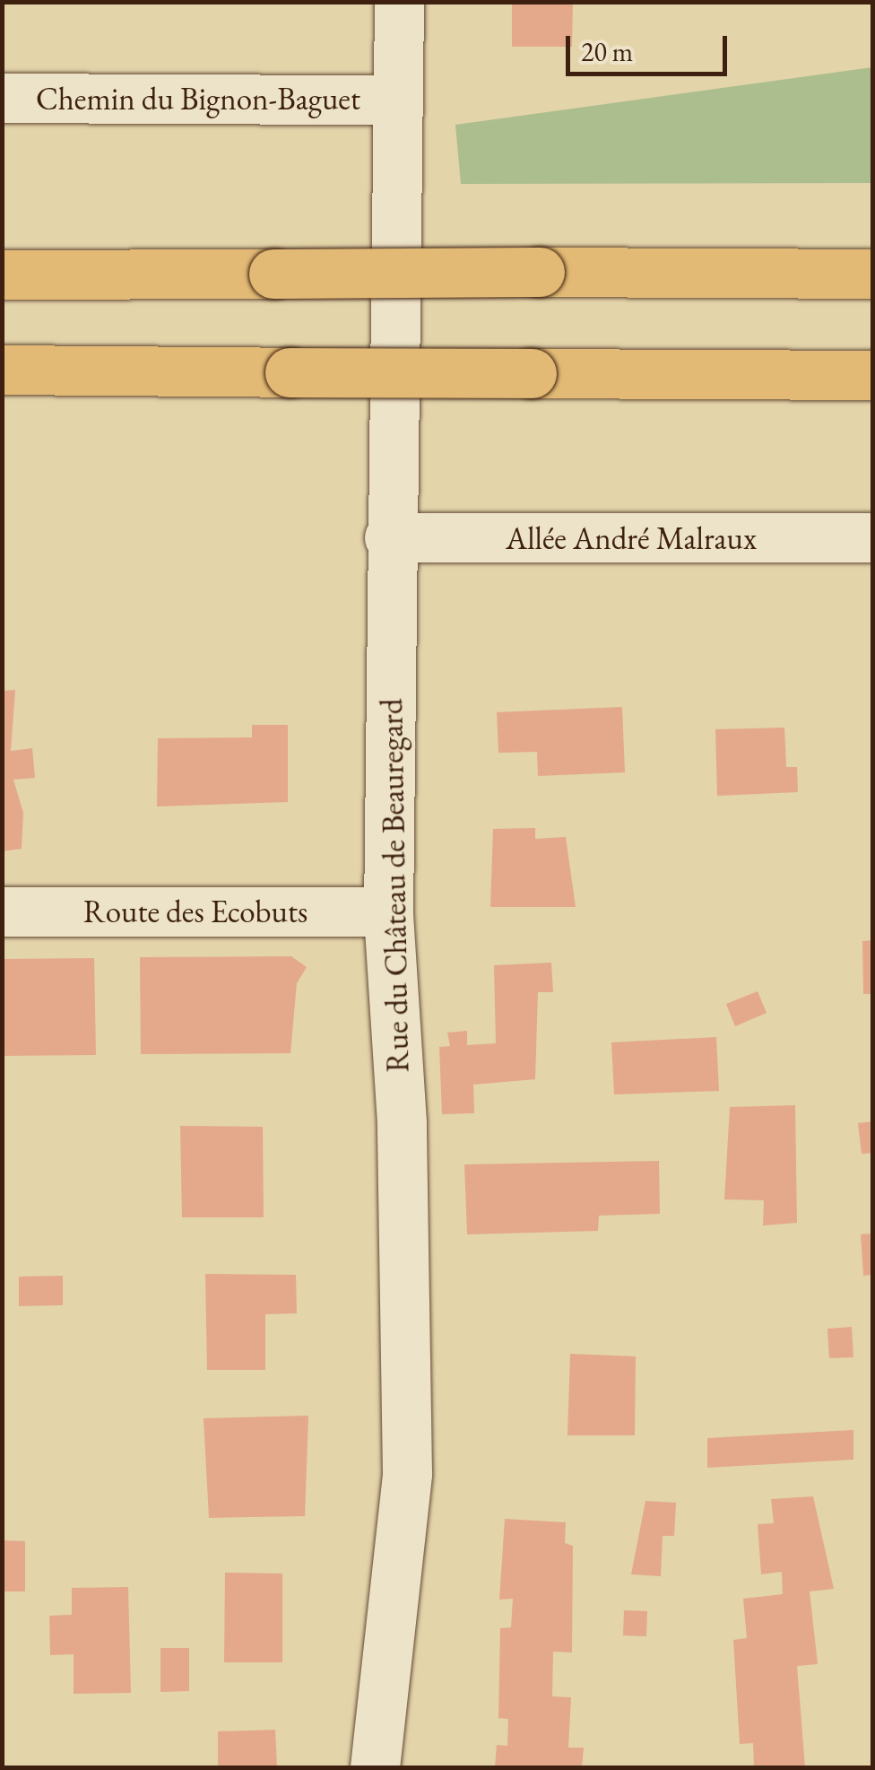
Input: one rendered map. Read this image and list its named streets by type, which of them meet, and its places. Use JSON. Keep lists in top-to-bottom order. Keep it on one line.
{"streets":{"street":["Chemin du Bignon-Baguet","Allée André Malraux","Rue du Château de Beauregard","Route des Ecobuts"]},"crossings":[["Chemin du Bignon-Baguet","Rue du Château de Beauregard"],["Allée André Malraux","Rue du Château de Beauregard"],["Rue du Château de Beauregard","Route des Ecobuts"]],"scale_bar":"20 m"}
